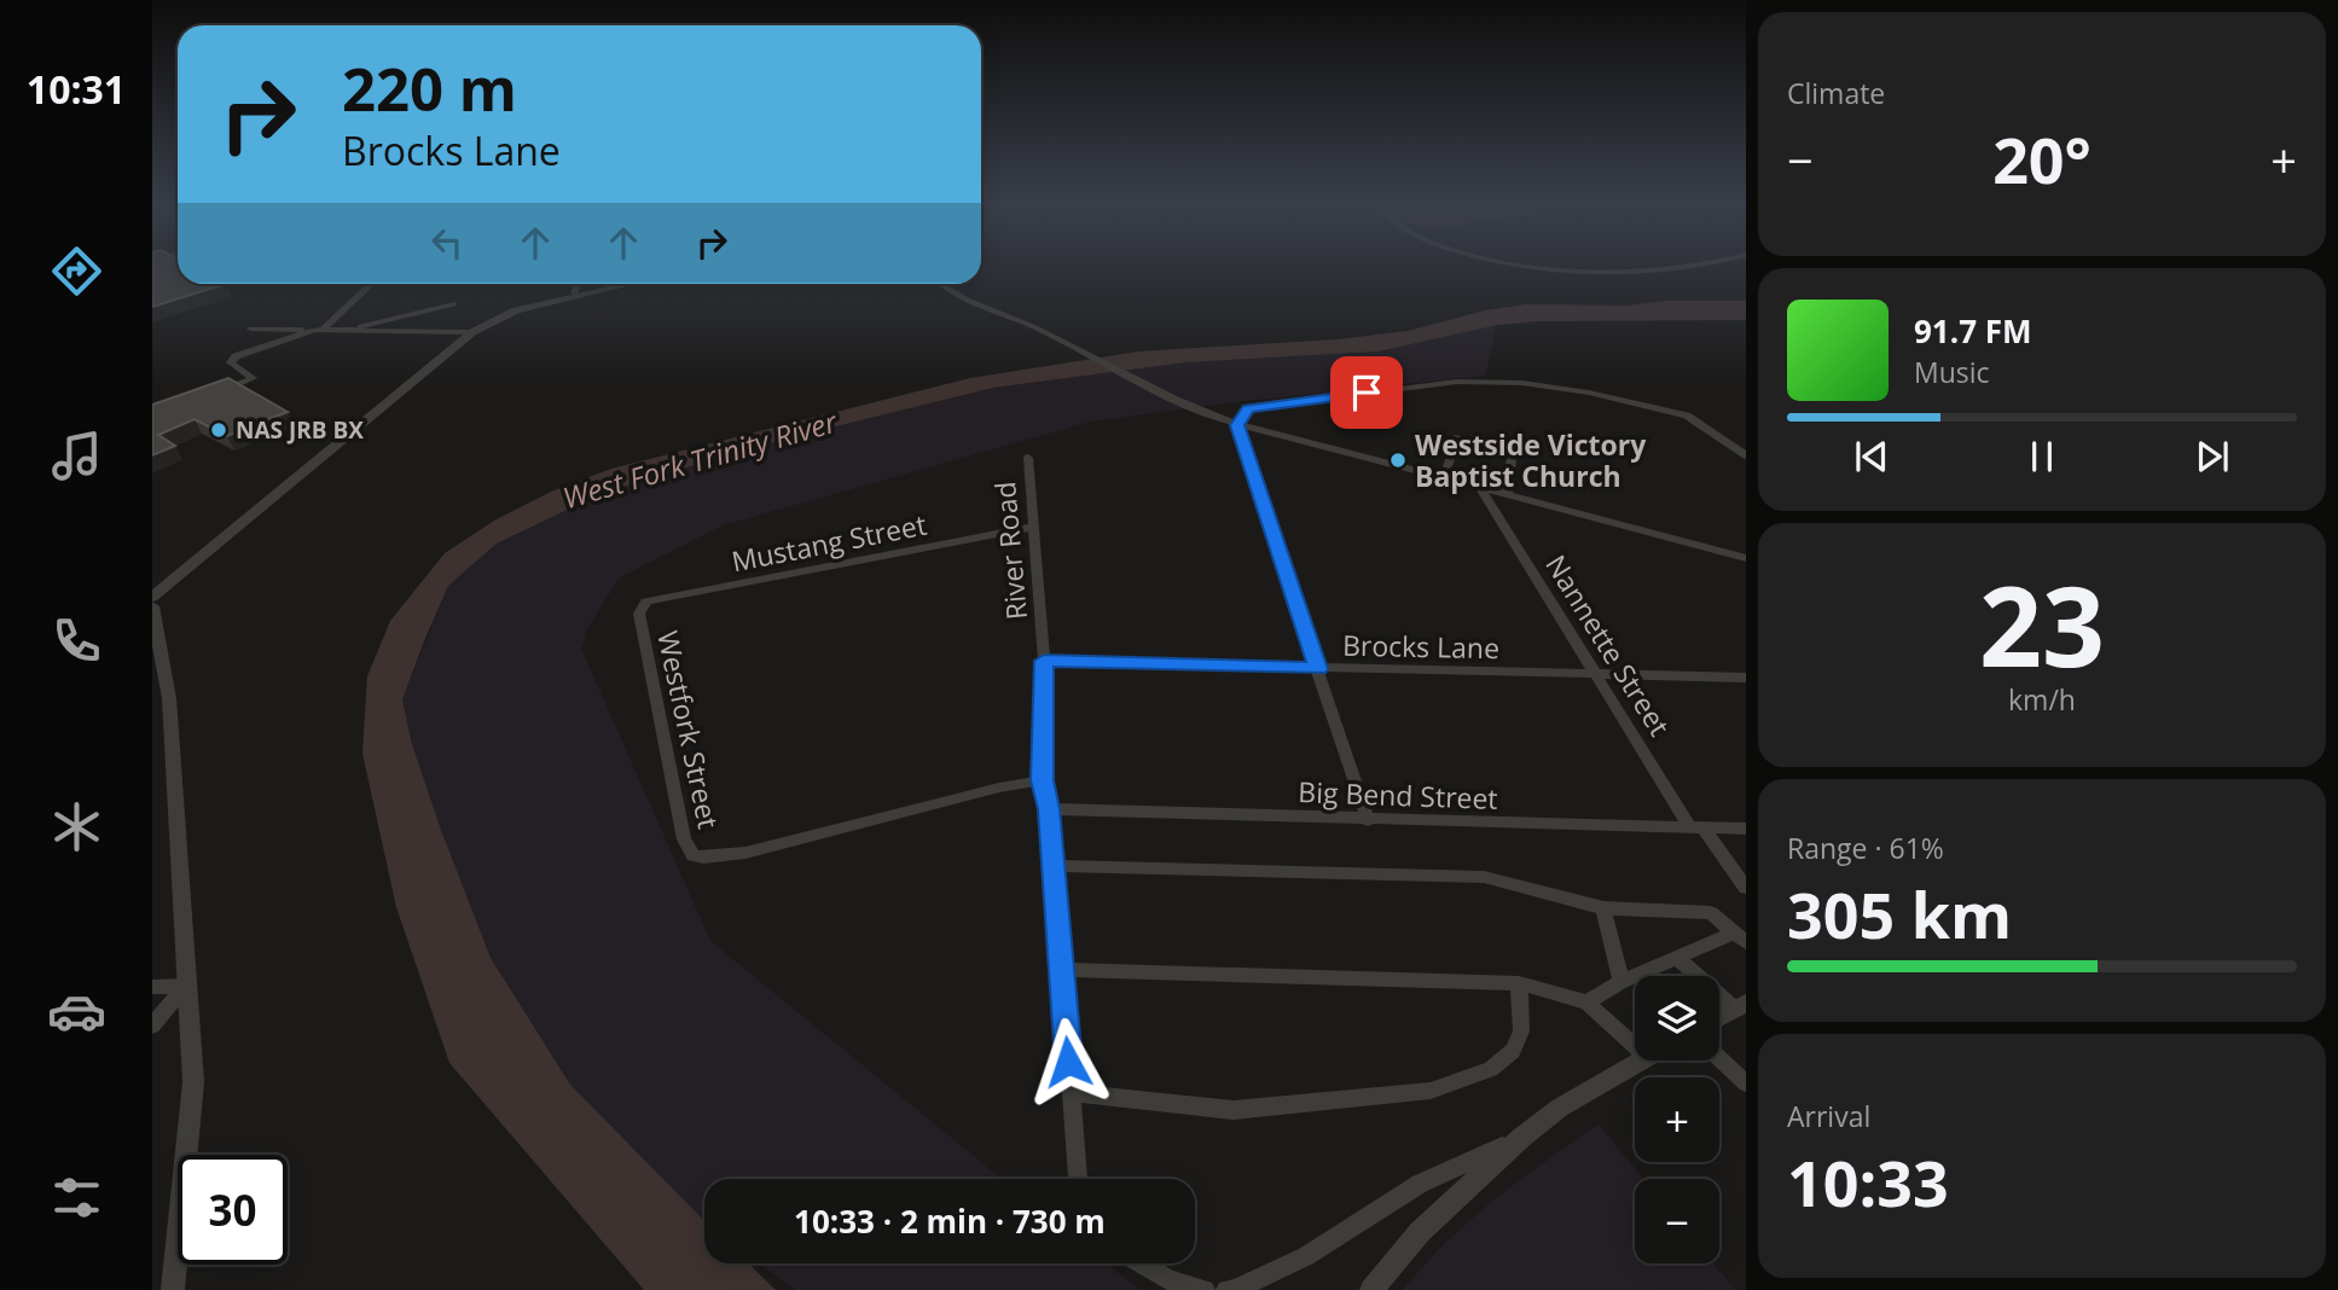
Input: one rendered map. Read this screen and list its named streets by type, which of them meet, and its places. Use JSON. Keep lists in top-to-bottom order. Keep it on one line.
{"streets":{"street":["Mustang Street","River Road","Nannette Street","Brocks Lane","Westfork Street","Big Bend Street"]},"crossings":[["Mustang Street","River Road"],["Mustang Street","Westfork Street"],["River Road","Brocks Lane"],["River Road","Westfork Street"],["River Road","Big Bend Street"],["Nannette Street","Brocks Lane"],["Nannette Street","Big Bend Street"]],"water":["West Fork Trinity River"],"places":["NAS JRB BX","Westside Victory Baptist Church"],"page":{"tabs":"10:31","tile":["Climate",["23","km/h"],["Range · 61%","305 km"],["Arrival","10:33"]],"turn":["220 m","Brocks Lane"],"heat":["−","20°","+"],"song":["91.7 FM","Music"],"map_buttons":["+","−"],"limit":"30","trip":"10:33 · 2 min · 730 m"}}
